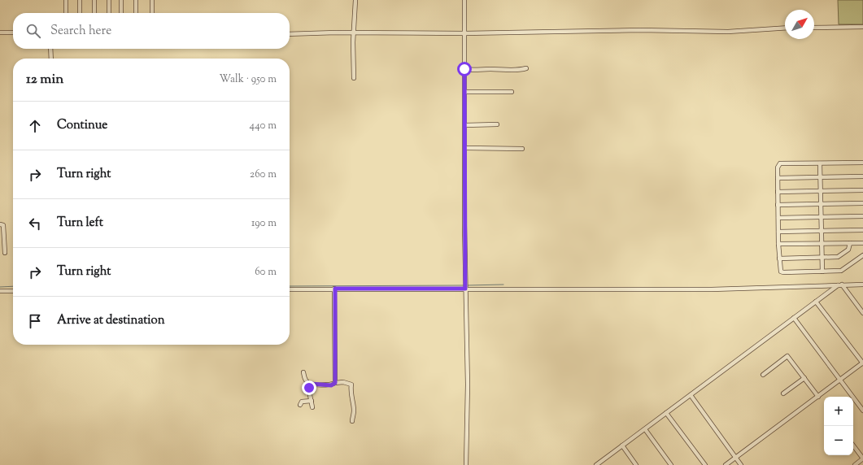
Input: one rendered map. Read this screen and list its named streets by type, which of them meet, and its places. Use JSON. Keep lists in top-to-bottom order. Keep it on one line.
{"north":"top right","page":{"search":"Search here","heading":["12 min","Walk · 950 m"],"list":[["Continue","440 m"],["Turn right","260 m"],["Turn left","190 m"],["Turn right","60 m"],"Arrive at destination"],"map_buttons":["+","−"]}}
